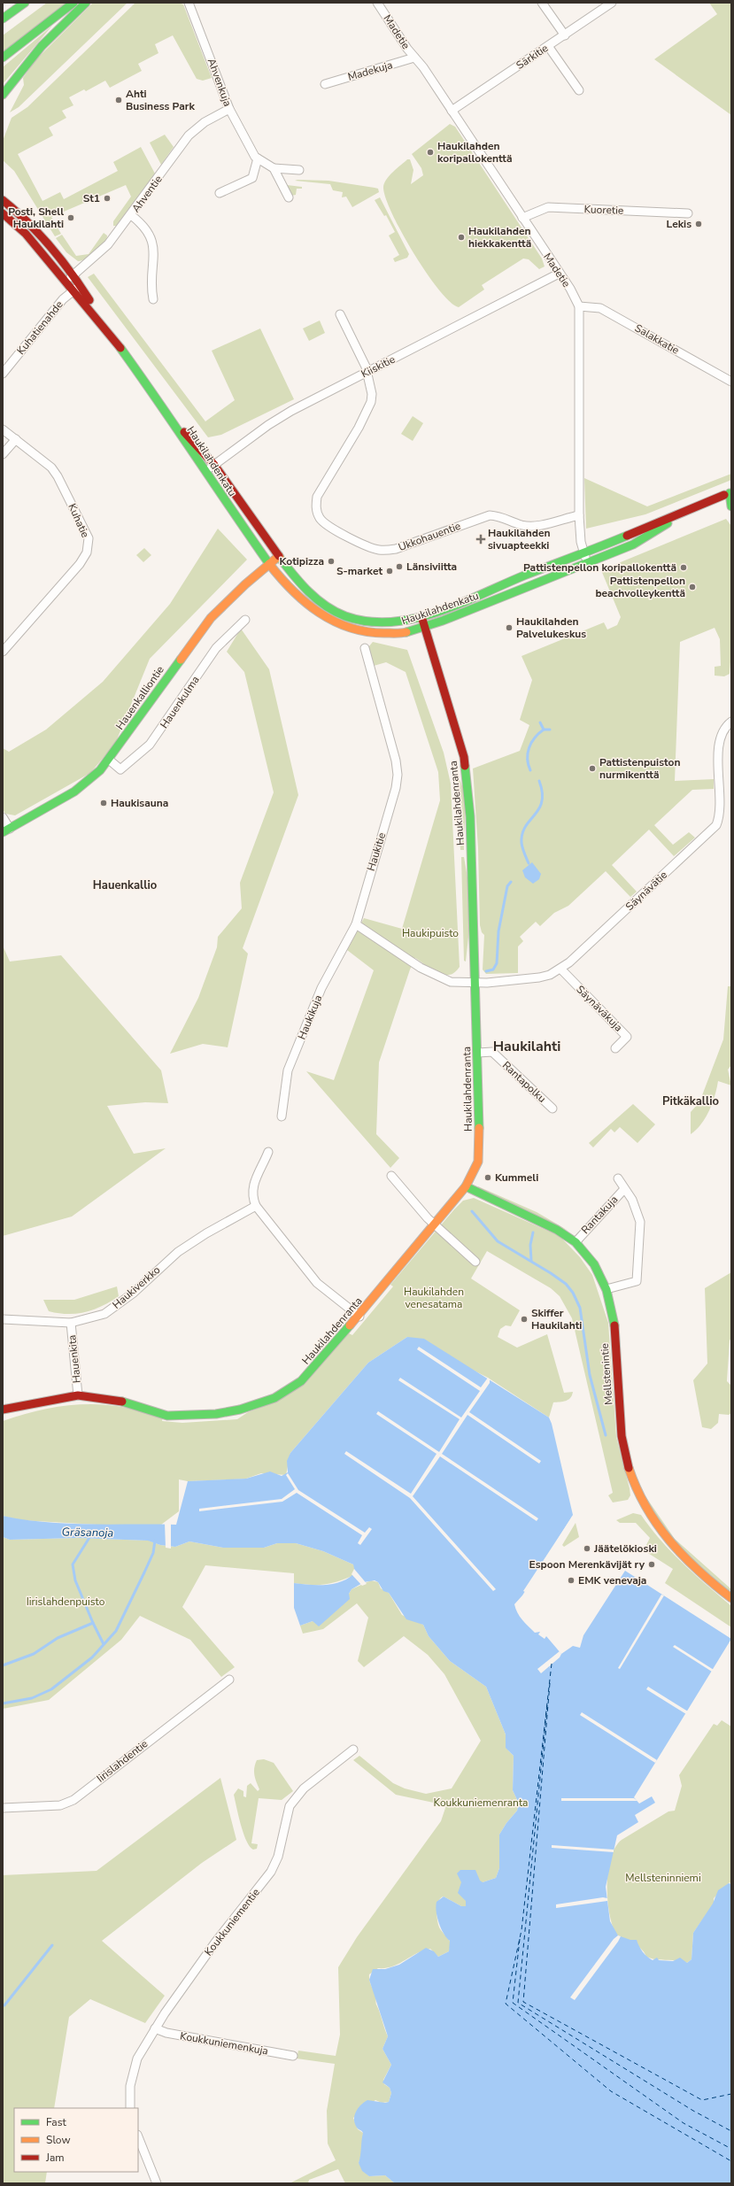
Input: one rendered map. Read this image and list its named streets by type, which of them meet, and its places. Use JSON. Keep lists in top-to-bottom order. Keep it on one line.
{"streets":{"main road":["Haukilahdenkatu","Hauenkalliontie","Haukilahdenranta","Mellstenintie"],"street":["Madetie","Särkitie","Madekuja","Ahvenkuja","Ahventie","Kuoretie","Kuhatienahde","Salakkatie","Kiiskitie","Kuhatie","Ukkohauentie","Hauenkulma","Haukitie","Säynävätie","Säynäväkuja","Haukikuja","Rantapolku","Rantakuja","Haukiverkko","Hauenkita","Iirislahdentie","Koukkuniementie","Koukkuniemenkuja"]},"crossings":[["Madetie","Särkitie"],["Madetie","Madekuja"],["Madetie","Kuoretie"],["Madetie","Salakkatie"],["Madetie","Kiiskitie"],["Ahvenkuja","Ahventie"],["Ahventie","Haukilahdenkatu"],["Kuhatienahde","Haukilahdenkatu"],["Kiiskitie","Haukilahdenkatu"],["Kiiskitie","Ukkohauentie"],["Haukilahdenkatu","Hauenkalliontie"],["Haukilahdenkatu","Haukilahdenranta"],["Hauenkalliontie","Hauenkulma"],["Haukilahdenranta","Säynävätie"],["Haukilahdenranta","Rantapolku"],["Haukilahdenranta","Hauenkita"],["Haukilahdenranta","Mellstenintie"],["Haukitie","Haukikuja"],["Säynävätie","Säynäväkuja"],["Rantakuja","Mellstenintie"],["Haukiverkko","Hauenkita"],["Koukkuniementie","Koukkuniemenkuja"]],"districts":["Hauenkallio","Haukilahti","Pitkäkallio"],"water":["Gräsanoja"],"parks":["Haukipuisto","Haukilahden venesatama","Iirislahdenpuisto","Koukkuniemenranta","Mellsteninniemi"],"places":{"other":["Ahti Business Park","Haukilahden koripallokenttä","St1","Posti, Shell Haukilahti","Lekis","Haukilahden hiekkakenttä","Kotipizza","Länsiviitta","Pattistenpellon koripallokenttä","S-market","Pattistenpellon beachvolleykenttä","Haukilahden Palvelukeskus","Pattistenpuiston nurmikenttä","Haukisauna","Kummeli","Skiffer Haukilahti","Jäätelökioski","Espoon Merenkävijät ry","EMK venevaja"],"health":["Haukilahden sivuapteekki"]},"legend":["Fast","Slow","Jam"]}
